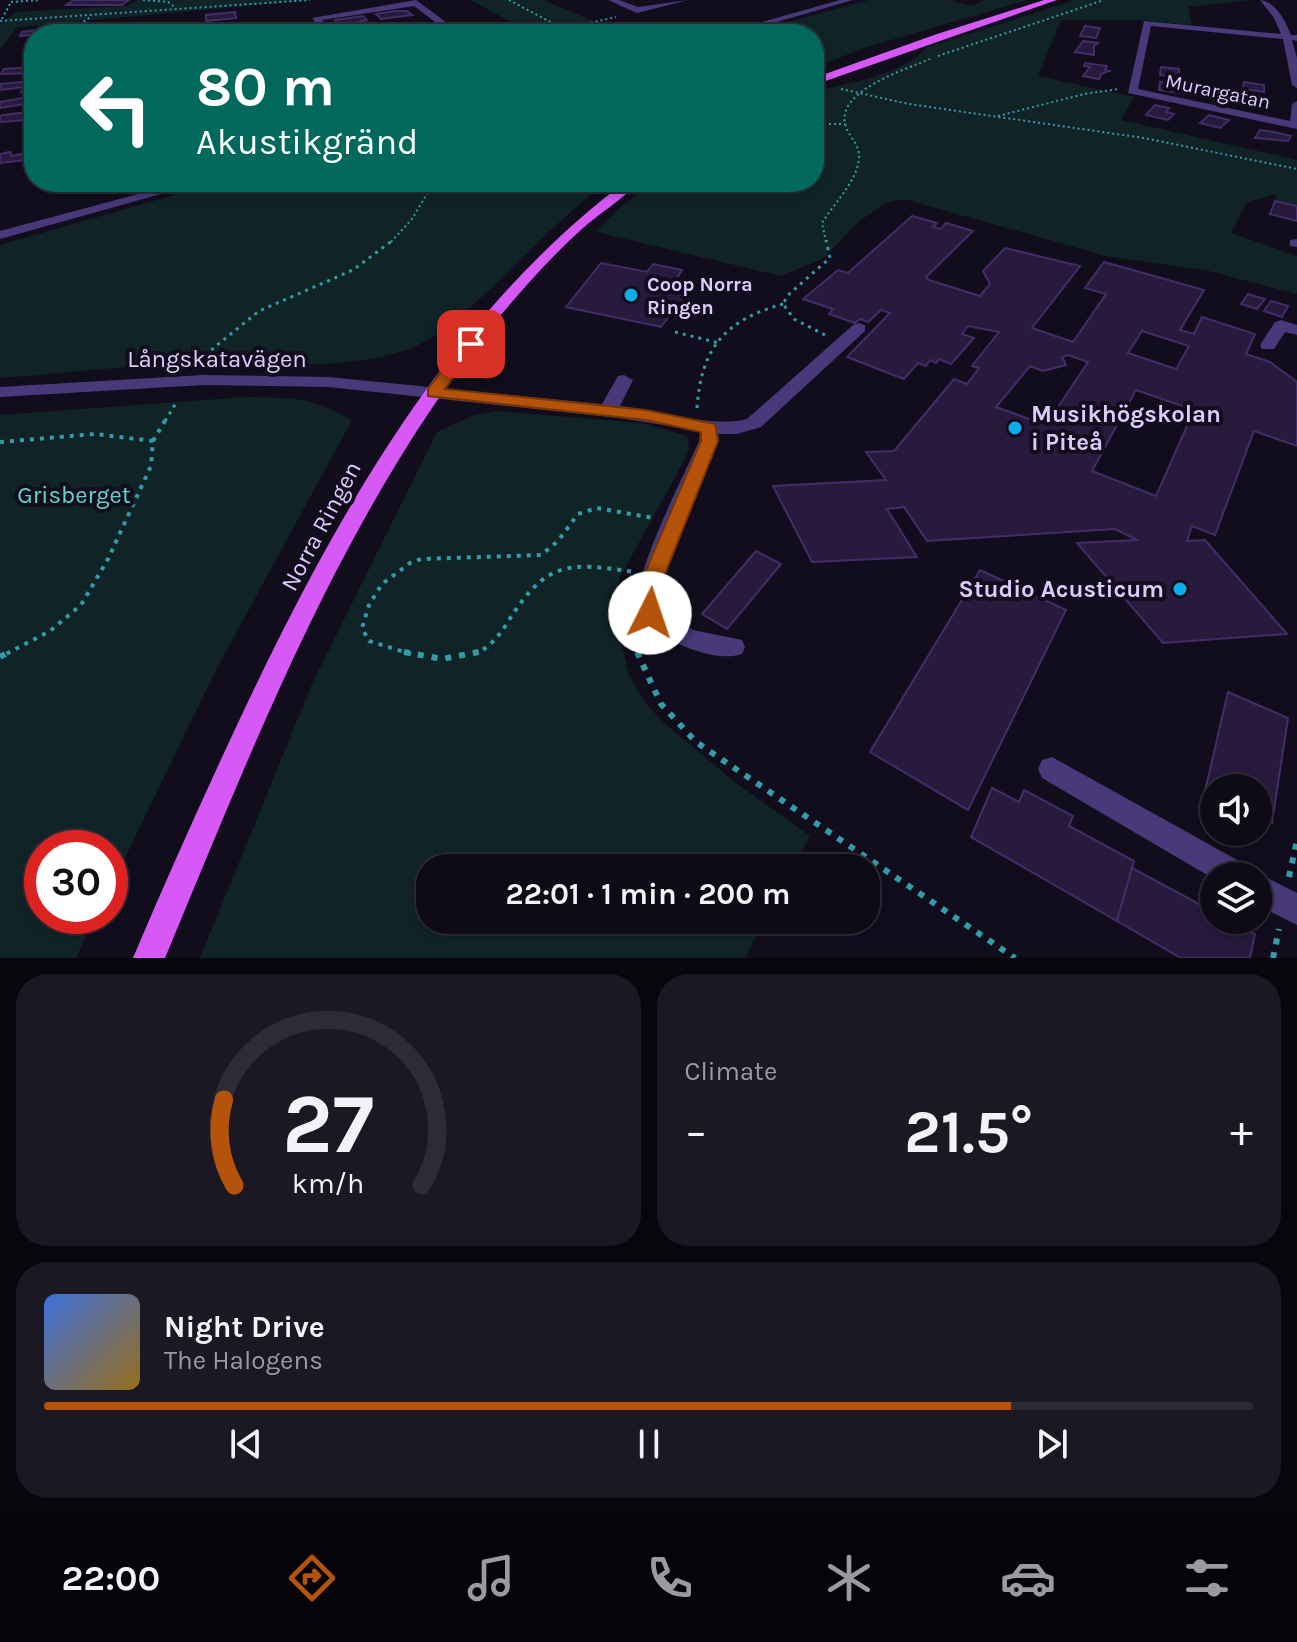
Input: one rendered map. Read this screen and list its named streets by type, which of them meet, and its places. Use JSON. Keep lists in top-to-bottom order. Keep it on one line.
{"streets":{"main road":["Norra Ringen"],"street":["Murargatan","Långskatavägen"]},"crossings":[["Långskatavägen","Norra Ringen"]],"parks":["Grisberget"],"places":["Coop Norra Ringen","Musikhögskolan i Piteå","Studio Acusticum"],"page":{"turn":["80 m","Akustikgränd"],"limit":"30","trip":"22:01 · 1 min · 200 m","tile":"Climate","heat":["−","21.5°","+"],"song":["Night Drive","The Halogens"],"tabs":"22:00","gauge":["27","km/h"]}}
